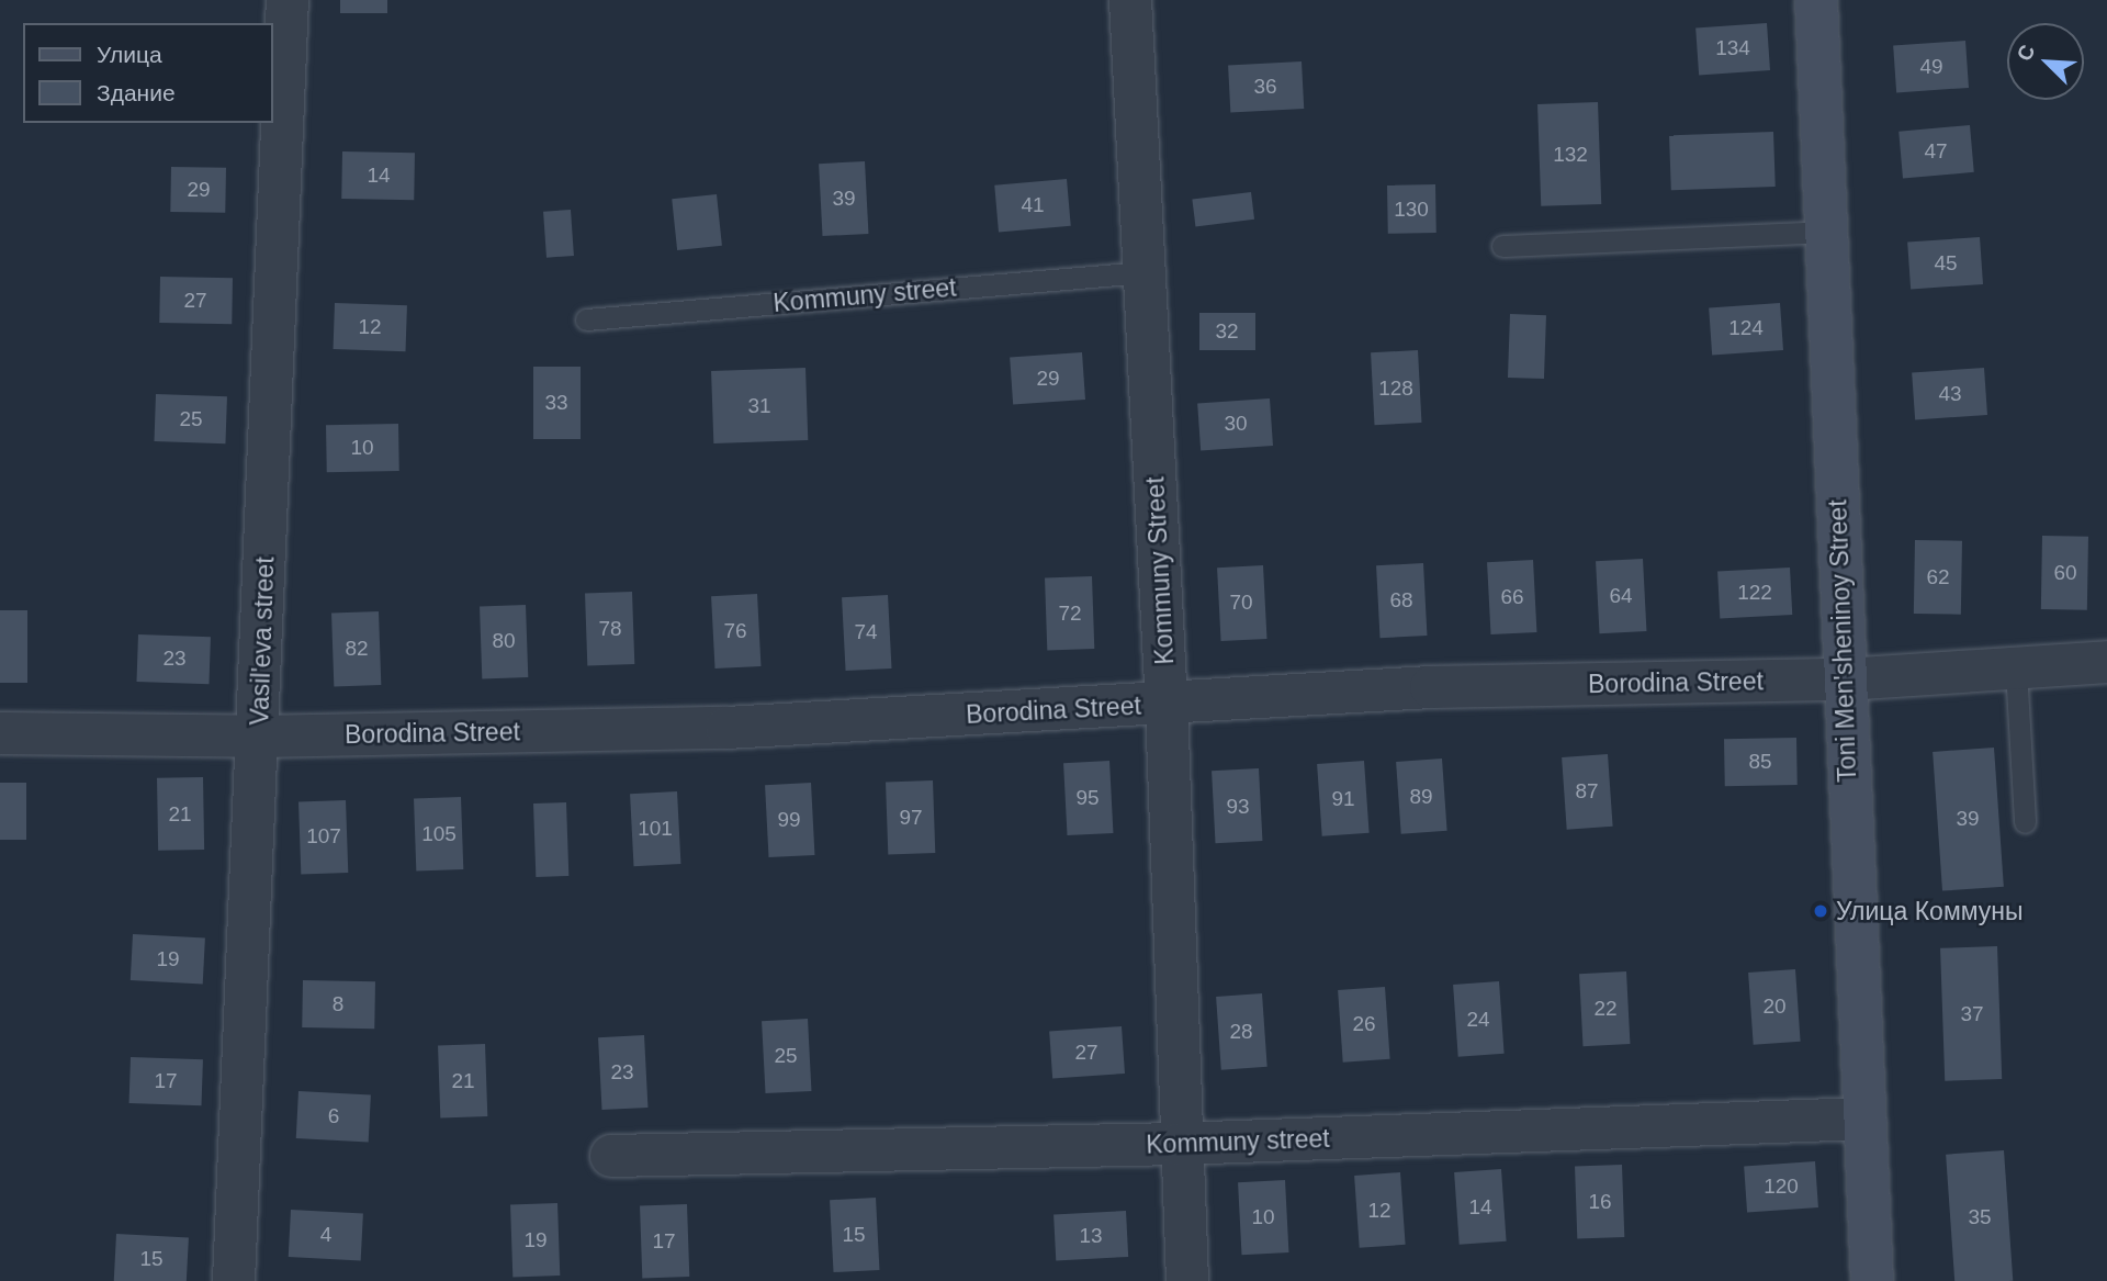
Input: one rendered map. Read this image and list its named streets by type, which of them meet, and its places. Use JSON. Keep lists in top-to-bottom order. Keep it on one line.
{"streets":{"street":["Kommuny street","Kommuny Street","Vasil'eva street","Toni Men'sheninoy Street","Borodina Street"]},"crossings":[["Kommuny street","Kommuny Street"],["Kommuny street","Toni Men'sheninoy Street"],["Kommuny Street","Borodina Street"],["Vasil'eva street","Borodina Street"],["Toni Men'sheninoy Street","Borodina Street"]],"places":["Улица Коммуны"],"house_numbers":["134","49","36","47","132","14","29","39","41","130","45","27","12","124","32","29","128","43","33","31","25","30","10","60","62","122","64","66","68","70","72","78","76","74","80","82","23","85","87","89","95","91","93","21","97","39","99","101","105","107","19","8","20","22","37","24","26","28","27","25","23","17","21","6","120","16","14","12","10","35","4","15","13","19","17","15"],"legend":["Улица","Здание"],"north":"top left"}
